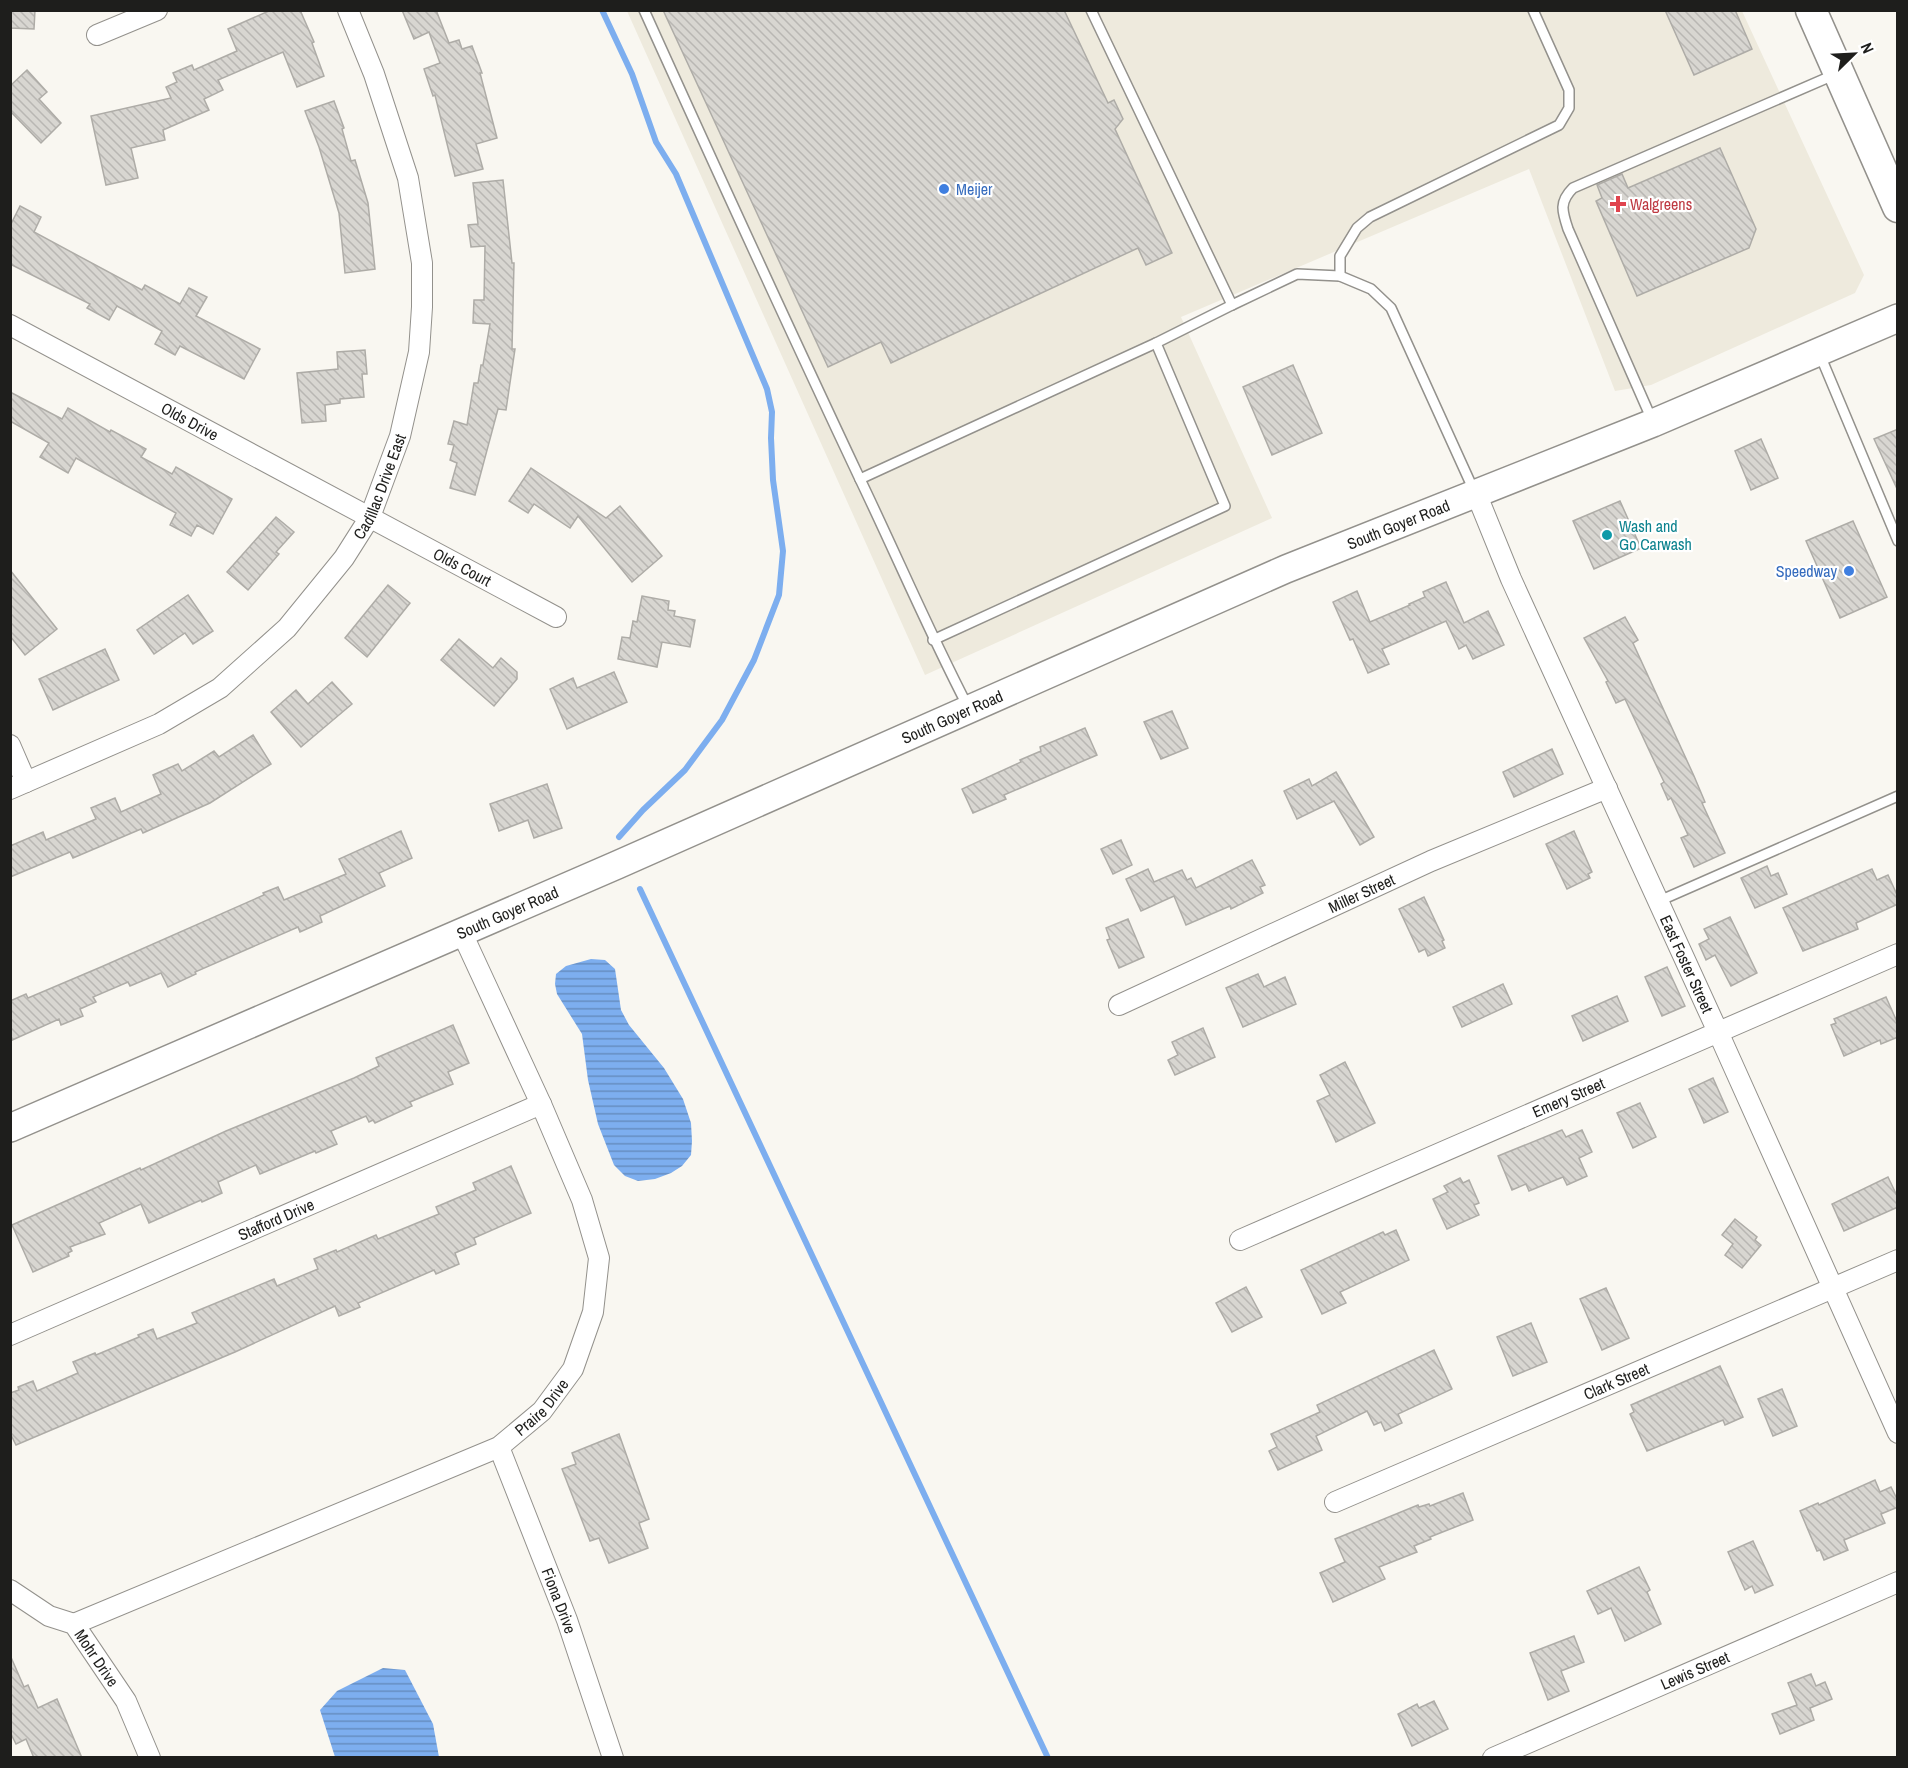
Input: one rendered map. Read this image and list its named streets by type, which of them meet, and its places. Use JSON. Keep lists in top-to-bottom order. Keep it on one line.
{"streets":{"street":["Olds Drive","Cadillac Drive East","South Goyer Road","Olds Court","Miller Street","East Foster Street","Emery Street","Stafford Drive","Clark Street","Praire Drive","Fiona Drive","Mohr Drive","Lewis Street"]},"crossings":[["Olds Drive","Cadillac Drive East"],["Olds Drive","Olds Court"],["Cadillac Drive East","Olds Court"],["South Goyer Road","East Foster Street"],["South Goyer Road","Praire Drive"],["Miller Street","East Foster Street"],["East Foster Street","Emery Street"],["East Foster Street","Clark Street"],["Stafford Drive","Praire Drive"],["Praire Drive","Fiona Drive"],["Praire Drive","Mohr Drive"]],"places":{"other":["Meijer","Wash and Go Carwash","Speedway"],"health":["Walgreens"]},"north":"top right"}
